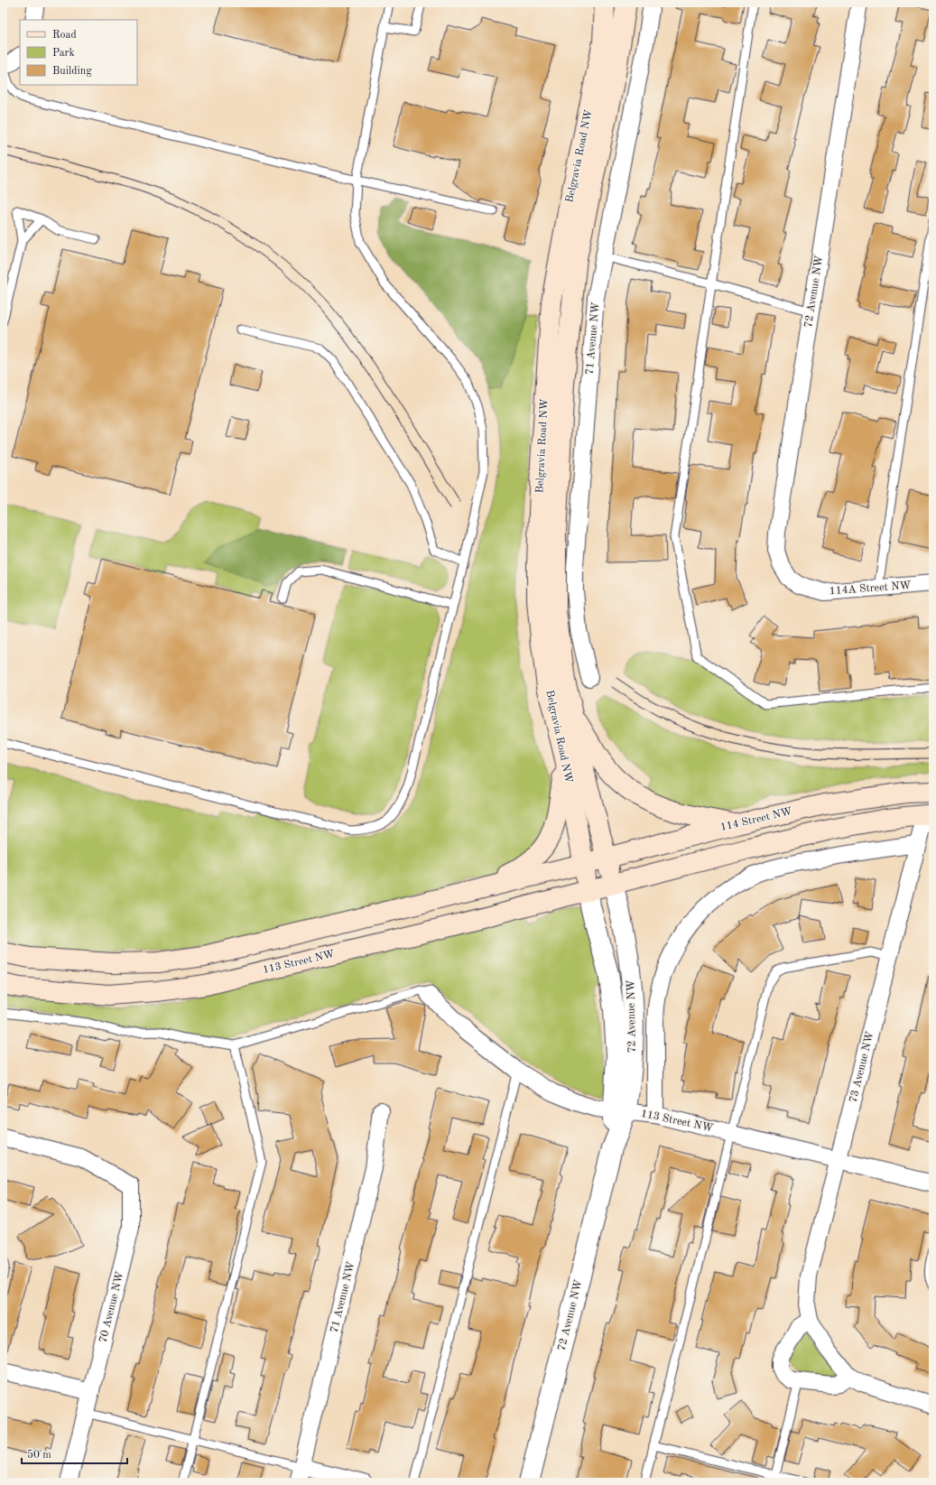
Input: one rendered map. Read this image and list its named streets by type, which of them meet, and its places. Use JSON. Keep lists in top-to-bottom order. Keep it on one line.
{"streets":{"main road":["Belgravia Road NW","114 Street NW","113 Street NW"],"street":["72 Avenue NW","71 Avenue NW","114A Street NW","73 Avenue NW","70 Avenue NW"]},"crossings":[["Belgravia Road NW","72 Avenue NW"],["Belgravia Road NW","114 Street NW"],["Belgravia Road NW","113 Street NW"],["72 Avenue NW","114A Street NW"],["72 Avenue NW","113 Street NW"],["113 Street NW","73 Avenue NW"]],"legend":["Road","Park","Building"],"scale_bar":"50 m"}
